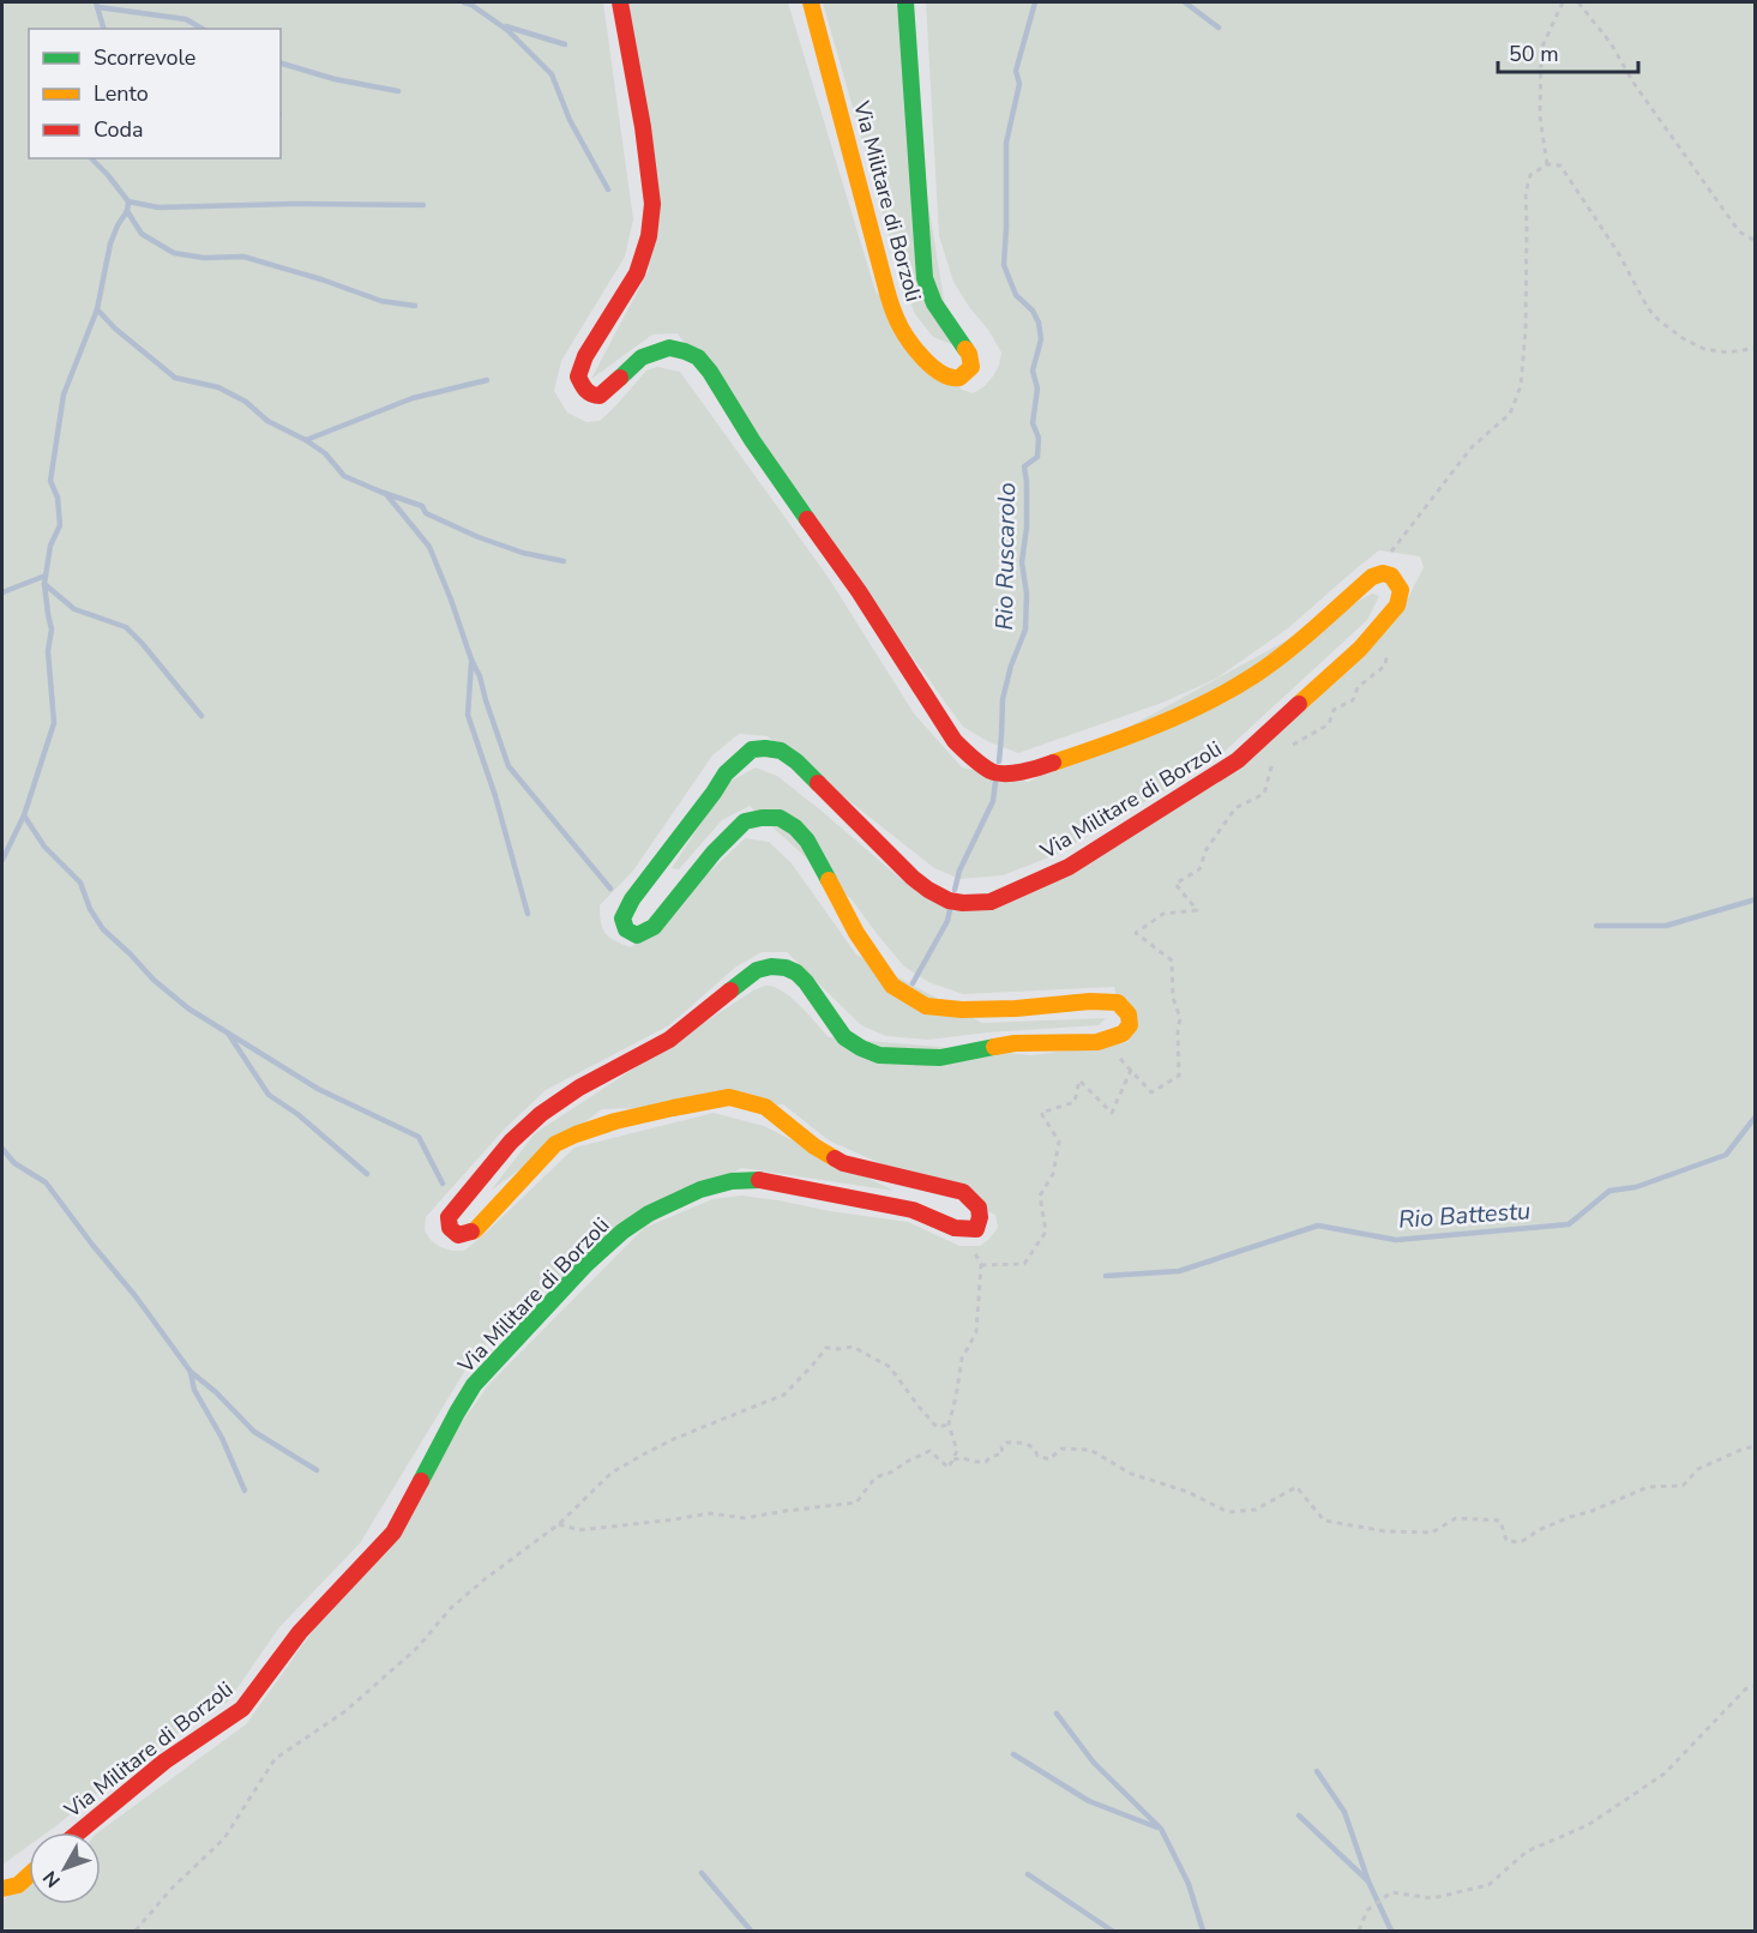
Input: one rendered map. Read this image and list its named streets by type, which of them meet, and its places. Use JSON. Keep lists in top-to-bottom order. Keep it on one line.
{"streets":{"street":["Via Militare di Borzoli"]},"water":["Rio Ruscarolo","Rio Battestu"],"legend":["Scorrevole","Lento","Coda"],"scale_bar":"50 m","north":"bottom left"}
